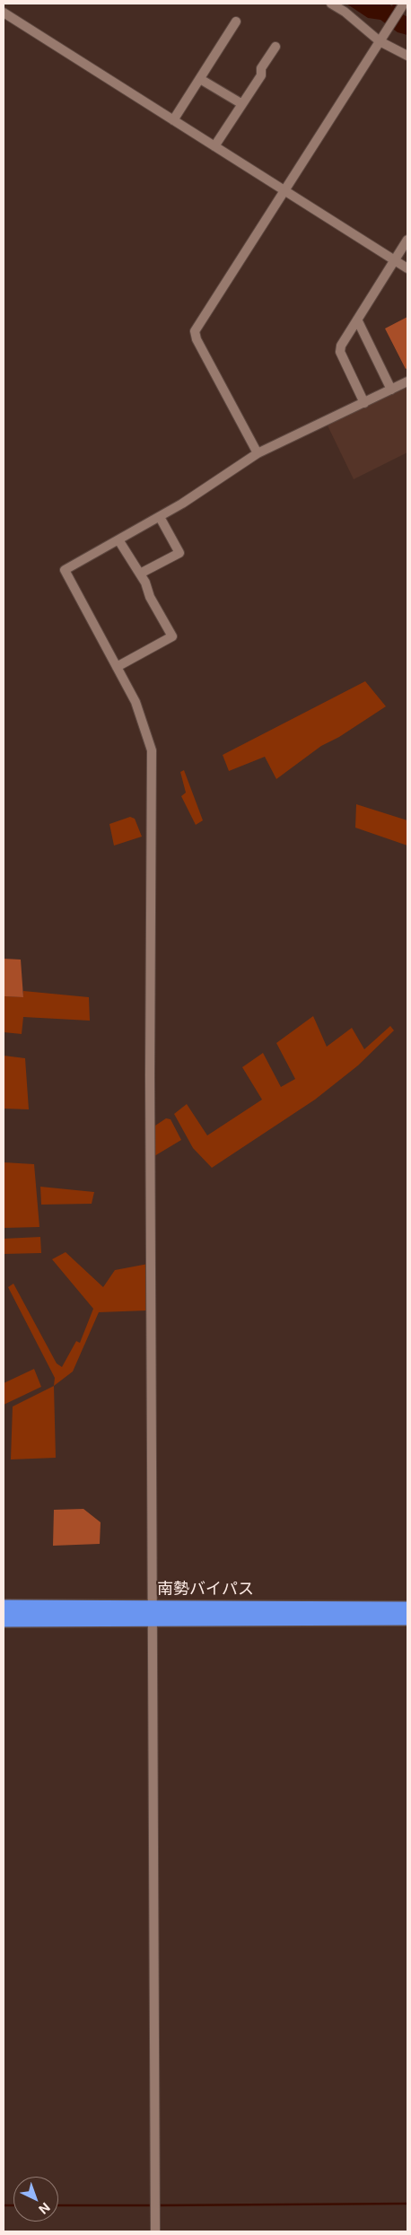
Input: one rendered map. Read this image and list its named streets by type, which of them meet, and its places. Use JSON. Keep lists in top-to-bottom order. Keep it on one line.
{"streets":{"highway":["南勢バイパス"]},"north":"bottom right"}
